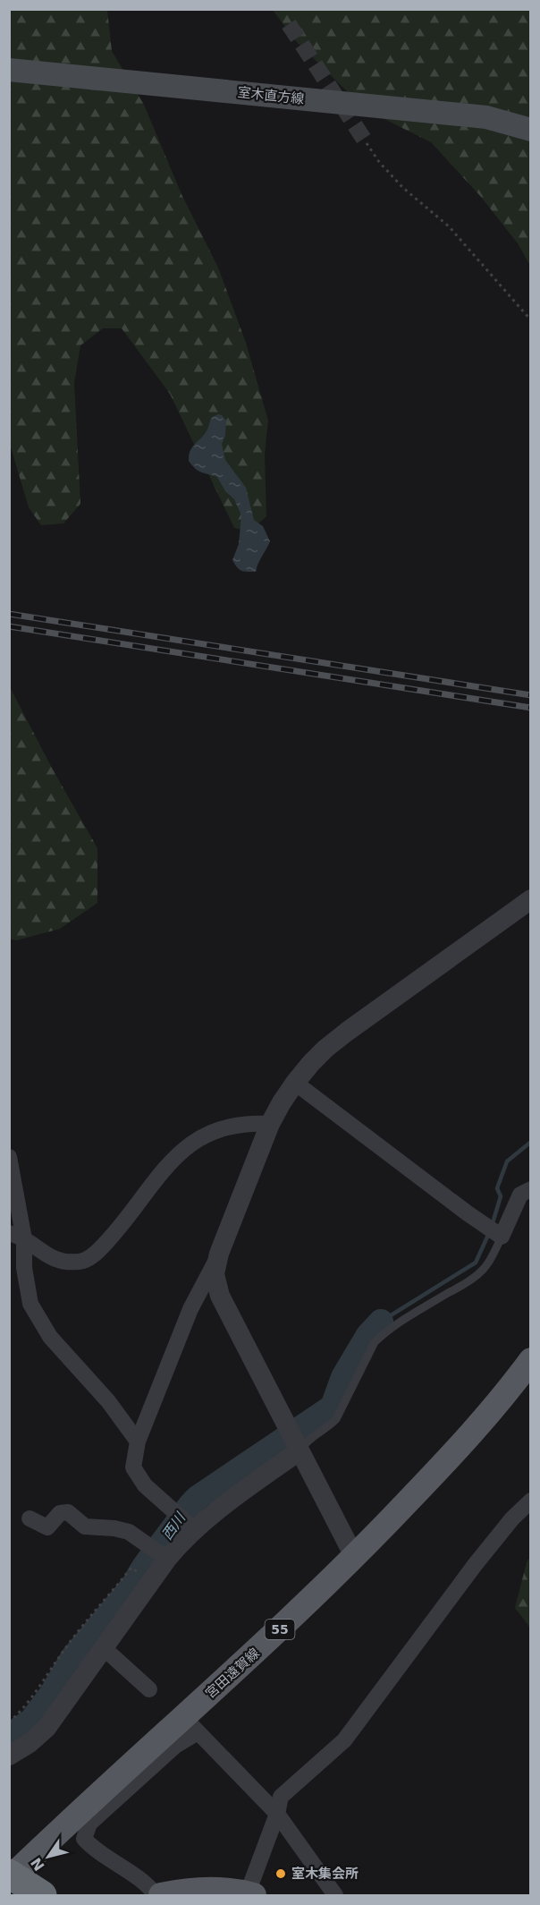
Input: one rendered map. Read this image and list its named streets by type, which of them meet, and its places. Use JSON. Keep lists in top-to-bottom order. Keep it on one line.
{"streets":{"main road":["室木直方線","55","宮田遠賀線"]},"water":["西川"],"places":["室木集会所"],"north":"bottom left"}
